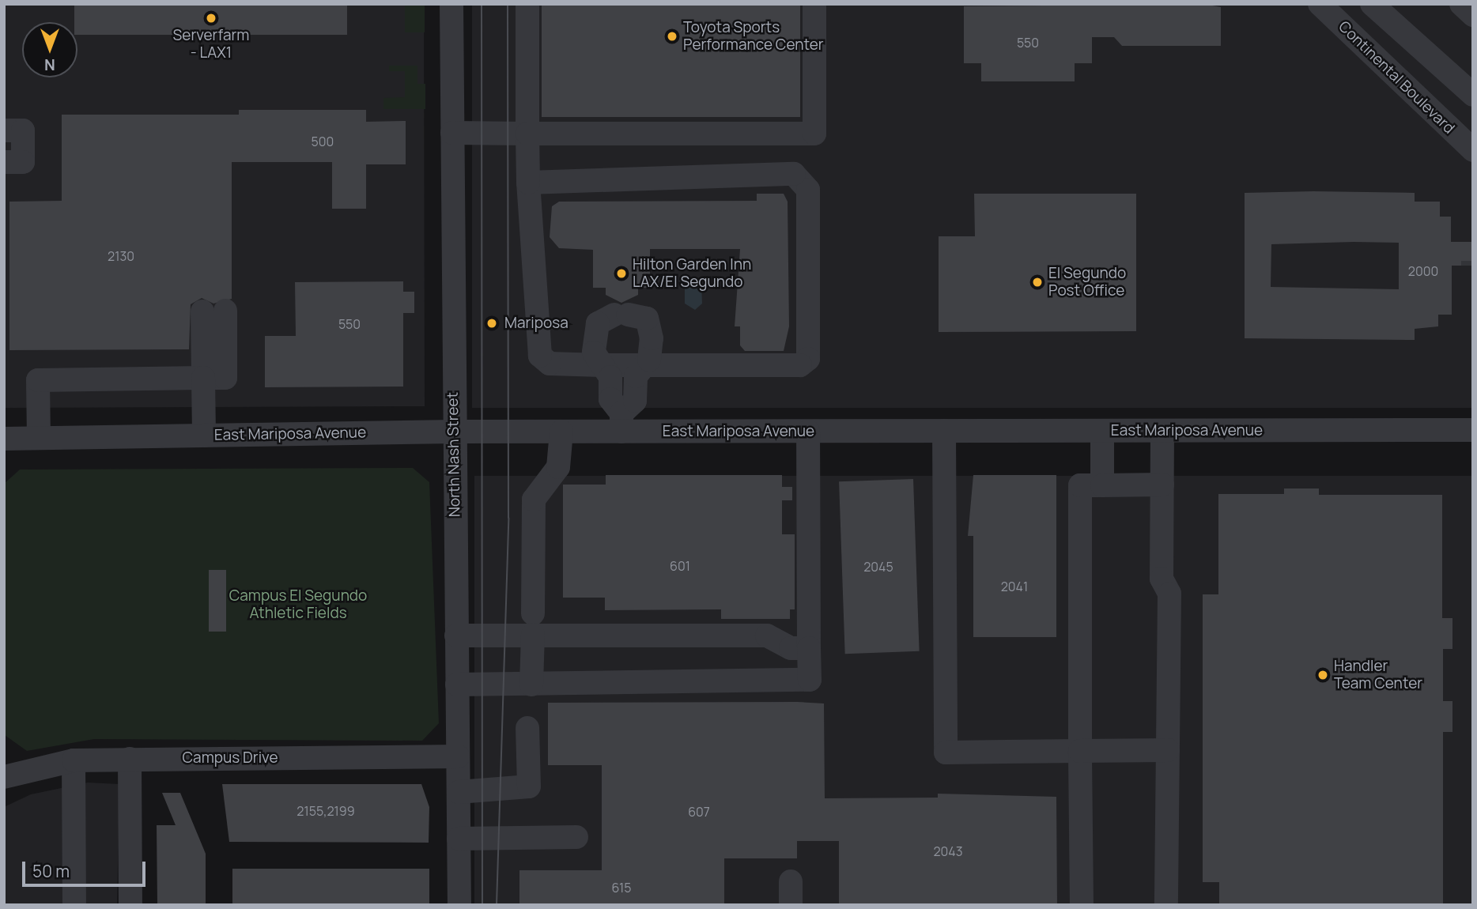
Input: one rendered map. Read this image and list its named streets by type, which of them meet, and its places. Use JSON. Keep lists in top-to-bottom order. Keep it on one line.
{"streets":{"street":["Continental Boulevard","East Mariposa Avenue","North Nash Street","Campus Drive"]},"crossings":[["East Mariposa Avenue","North Nash Street"],["North Nash Street","Campus Drive"]],"parks":["Campus El Segundo Athletic Fields"],"places":["Serverfarm - LAX1","Toyota Sports Performance Center","Hilton Garden Inn LAX/El Segundo","El Segundo Post Office","Mariposa","Handler Team Center"],"house_numbers":["550","500","2130","2000","550","601","2045","2041","2155,2199","607","2043","615"],"scale_bar":"50 m","north":"bottom"}
